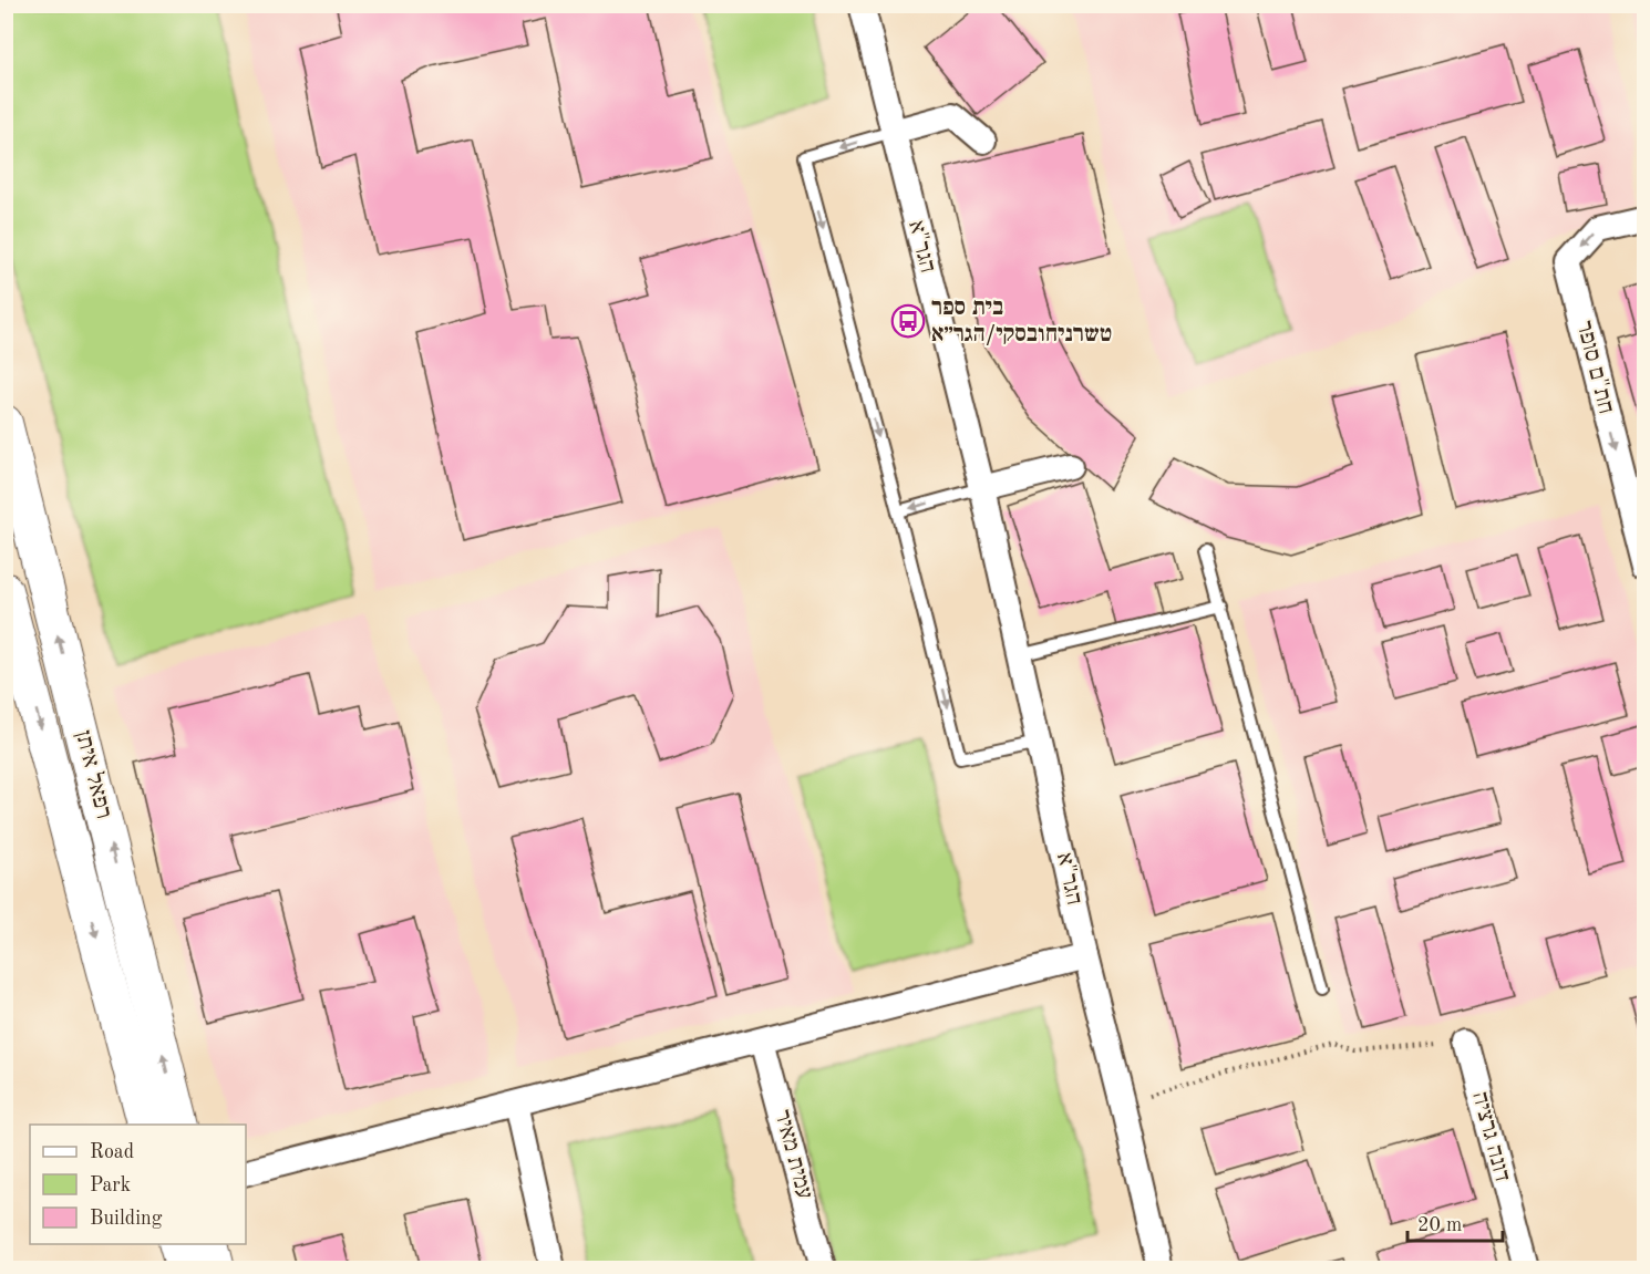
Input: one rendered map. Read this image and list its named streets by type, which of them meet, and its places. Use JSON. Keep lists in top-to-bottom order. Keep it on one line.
{"streets":{"main road":["רפאל איתן"],"street":["הגר\"א","חת\"ם סופר","דונה גרציה","עמית מאיר"]},"one_way":["חת\"ם סופר"],"places":{"bus stop":["בית ספר טשרניחובסקי/הגר״א"]},"legend":["Road","Park","Building"],"scale_bar":"20 m"}
